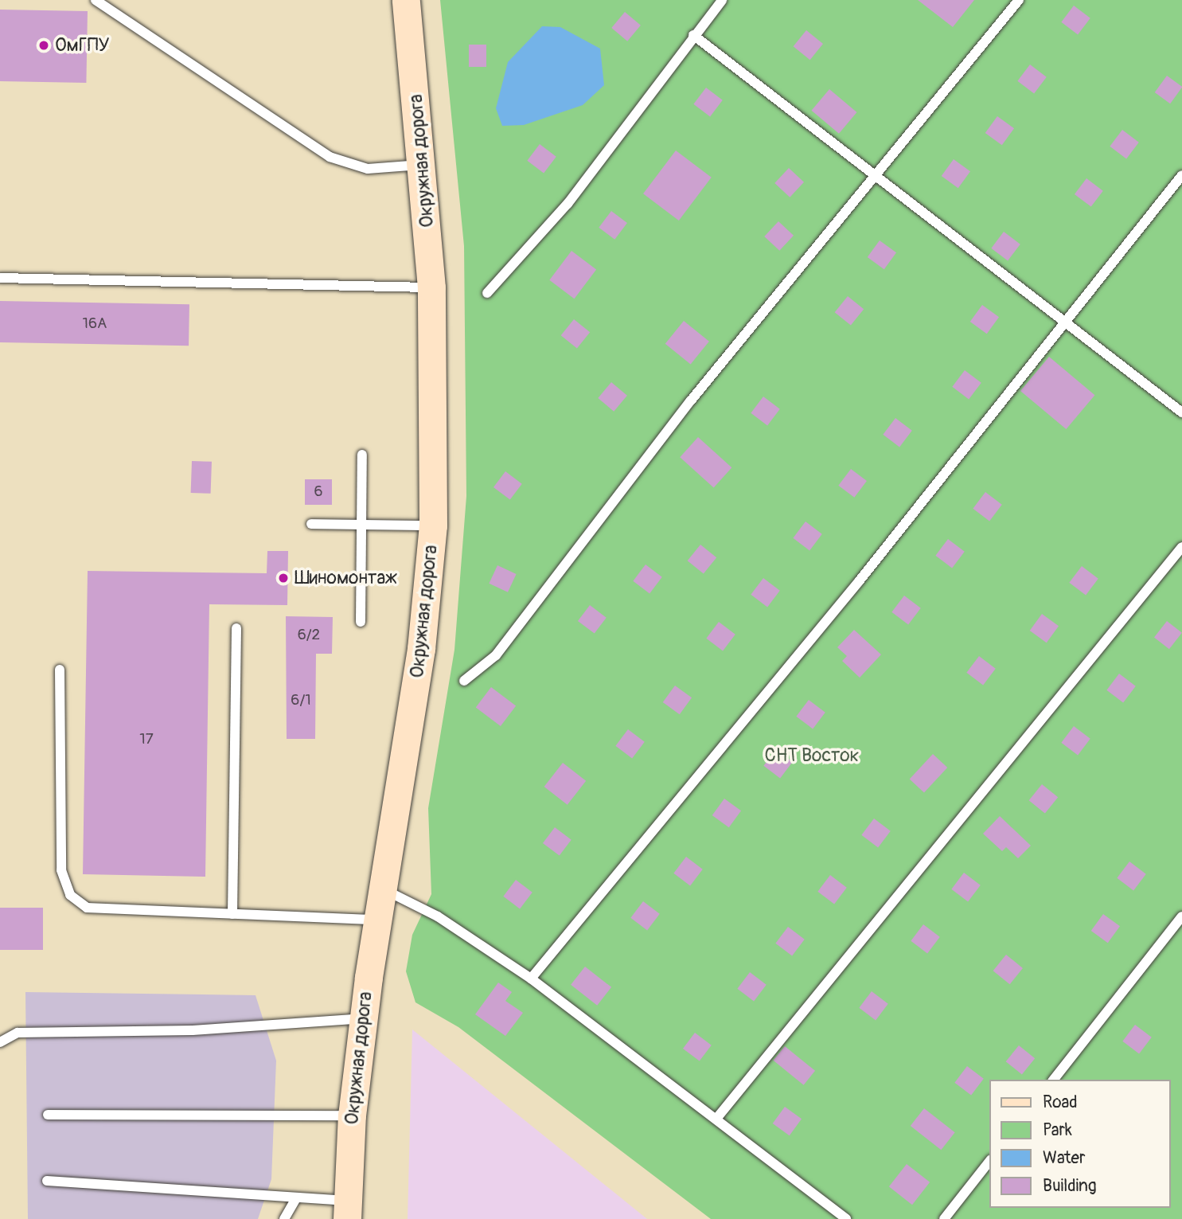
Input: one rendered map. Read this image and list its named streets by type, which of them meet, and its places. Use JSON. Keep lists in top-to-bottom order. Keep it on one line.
{"streets":{"main road":["Окружная дорога"]},"parks":["СНТ Восток"],"places":["ОмГПУ","Шиномонтаж"],"house_numbers":["16А","6","6/2","6/1","17"],"legend":["Road","Park","Water","Building"]}
